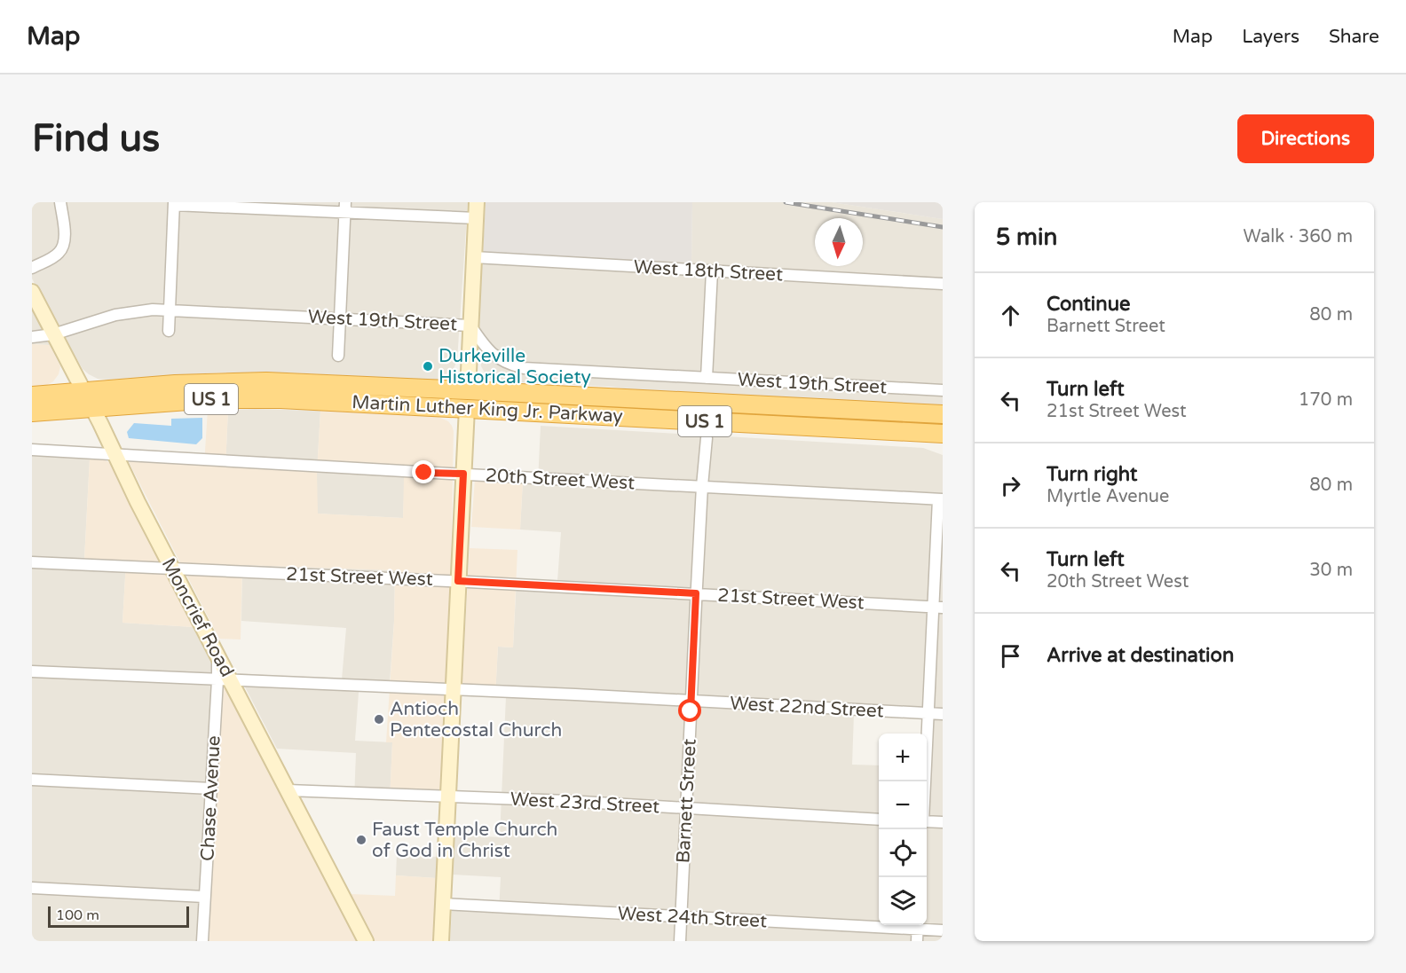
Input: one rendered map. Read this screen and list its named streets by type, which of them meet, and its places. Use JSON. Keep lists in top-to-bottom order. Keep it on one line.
{"streets":{"highway":["US 1","Martin Luther King Jr. Parkway"],"main road":["Moncrief Road"],"street":["West 18th Street","West 19th Street","20th Street West","21st Street West","West 22nd Street","Chase Avenue","Barnett Street","West 23rd Street","West 24th Street"]},"crossings":[["West 19th Street","Moncrief Road"],["Martin Luther King Jr. Parkway","Moncrief Road"],["20th Street West","Moncrief Road"],["20th Street West","Barnett Street"],["21st Street West","Moncrief Road"],["21st Street West","Barnett Street"],["Moncrief Road","West 22nd Street"],["Moncrief Road","Chase Avenue"],["Moncrief Road","West 23rd Street"],["West 22nd Street","Chase Avenue"],["West 22nd Street","Barnett Street"],["Barnett Street","West 23rd Street"],["Barnett Street","West 24th Street"]],"places":["Durkeville Historical Society","Antioch Pentecostal Church","Faust Temple Church of God in Christ"],"scale_bar":"100 m","north":"bottom","page":{"header":"Map","nav":["Map","Layers","Share"],"buttons":"Directions","title":"Find us","heading":["5 min","Walk · 360 m"],"list":[["Continue","Barnett Street","80 m"],["Turn left","21st Street West","170 m"],["Turn right","Myrtle Avenue","80 m"],["Turn left","20th Street West","30 m"],"Arrive at destination"],"map_buttons":["+","−"],"scale":"100 m"}}
